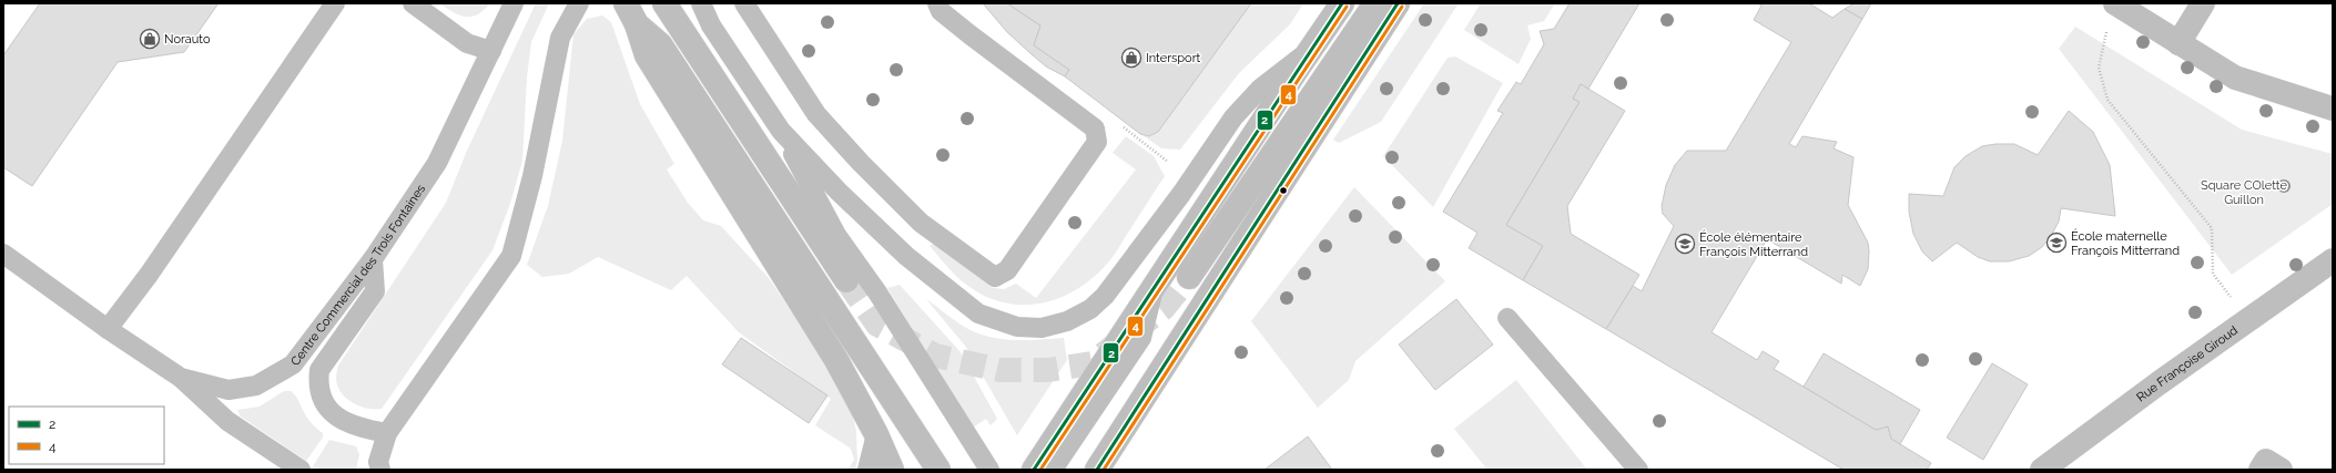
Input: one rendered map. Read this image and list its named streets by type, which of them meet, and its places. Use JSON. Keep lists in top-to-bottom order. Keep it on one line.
{"streets":{"main road":["Rue Françoise Giroud"],"lane":["Centre Commercial des Trois Fontaines"]},"parks":["Square COlette Guillon"],"places":{"shop":["Norauto","Intersport"],"school or university":["École maternelle François Mitterrand","École élémentaire François Mitterrand"]},"lines":["transit line 2","transit line 4"],"legend":["2","4"]}
